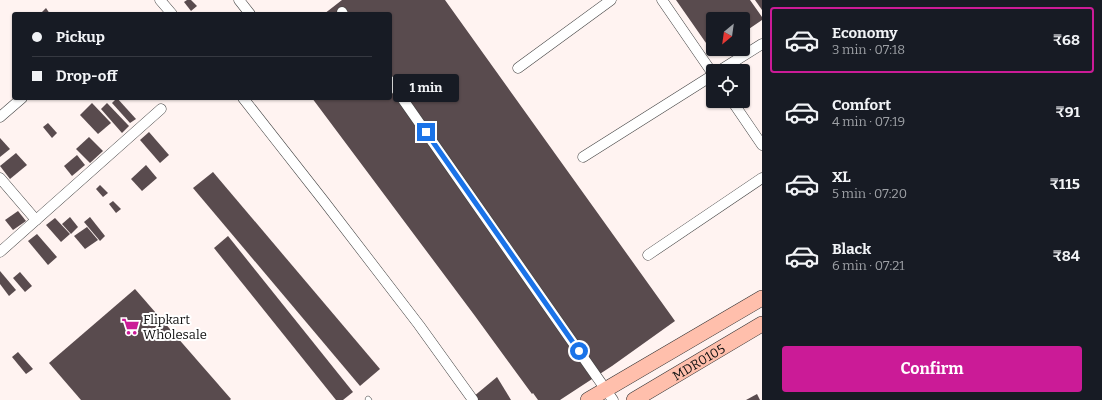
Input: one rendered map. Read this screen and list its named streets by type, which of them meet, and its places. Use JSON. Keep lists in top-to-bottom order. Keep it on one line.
{"streets":{"main road":["MDR0105"]},"places":{"supermarket":["Flipkart Wholesale"]},"north":"bottom left","page":{"list":[{"name":"Economy","note":"3 min · 07:18","value":"₹68"},{"name":"Comfort","note":"4 min · 07:19","value":"₹91"},{"name":"XL","note":"5 min · 07:20","value":"₹115"},{"name":"Black","note":"6 min · 07:21","value":"₹84"}],"banner":["Pickup","Drop-off"],"bubble":"1 min","buttons":"Confirm"}}
